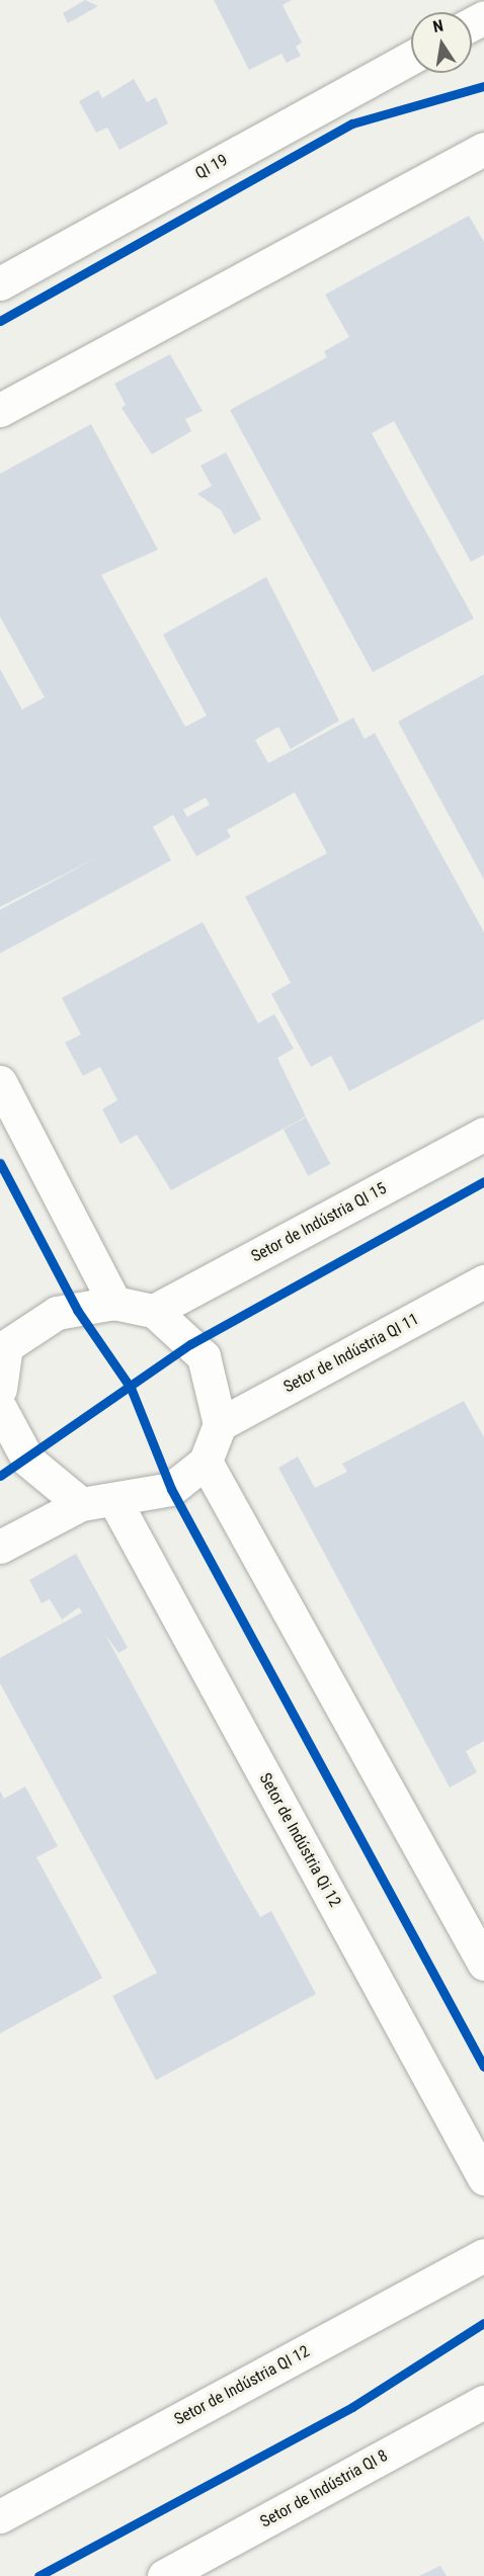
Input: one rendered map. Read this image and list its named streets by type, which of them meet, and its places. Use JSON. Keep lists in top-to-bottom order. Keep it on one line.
{"streets":{"street":["QI 19","Setor de Indústria QI 15","Setor de Indústria QI 11","Setor de Indústria Qi 12","Setor de Indústria QI 12","Setor de Indústria QI 8"]},"north":"top"}
